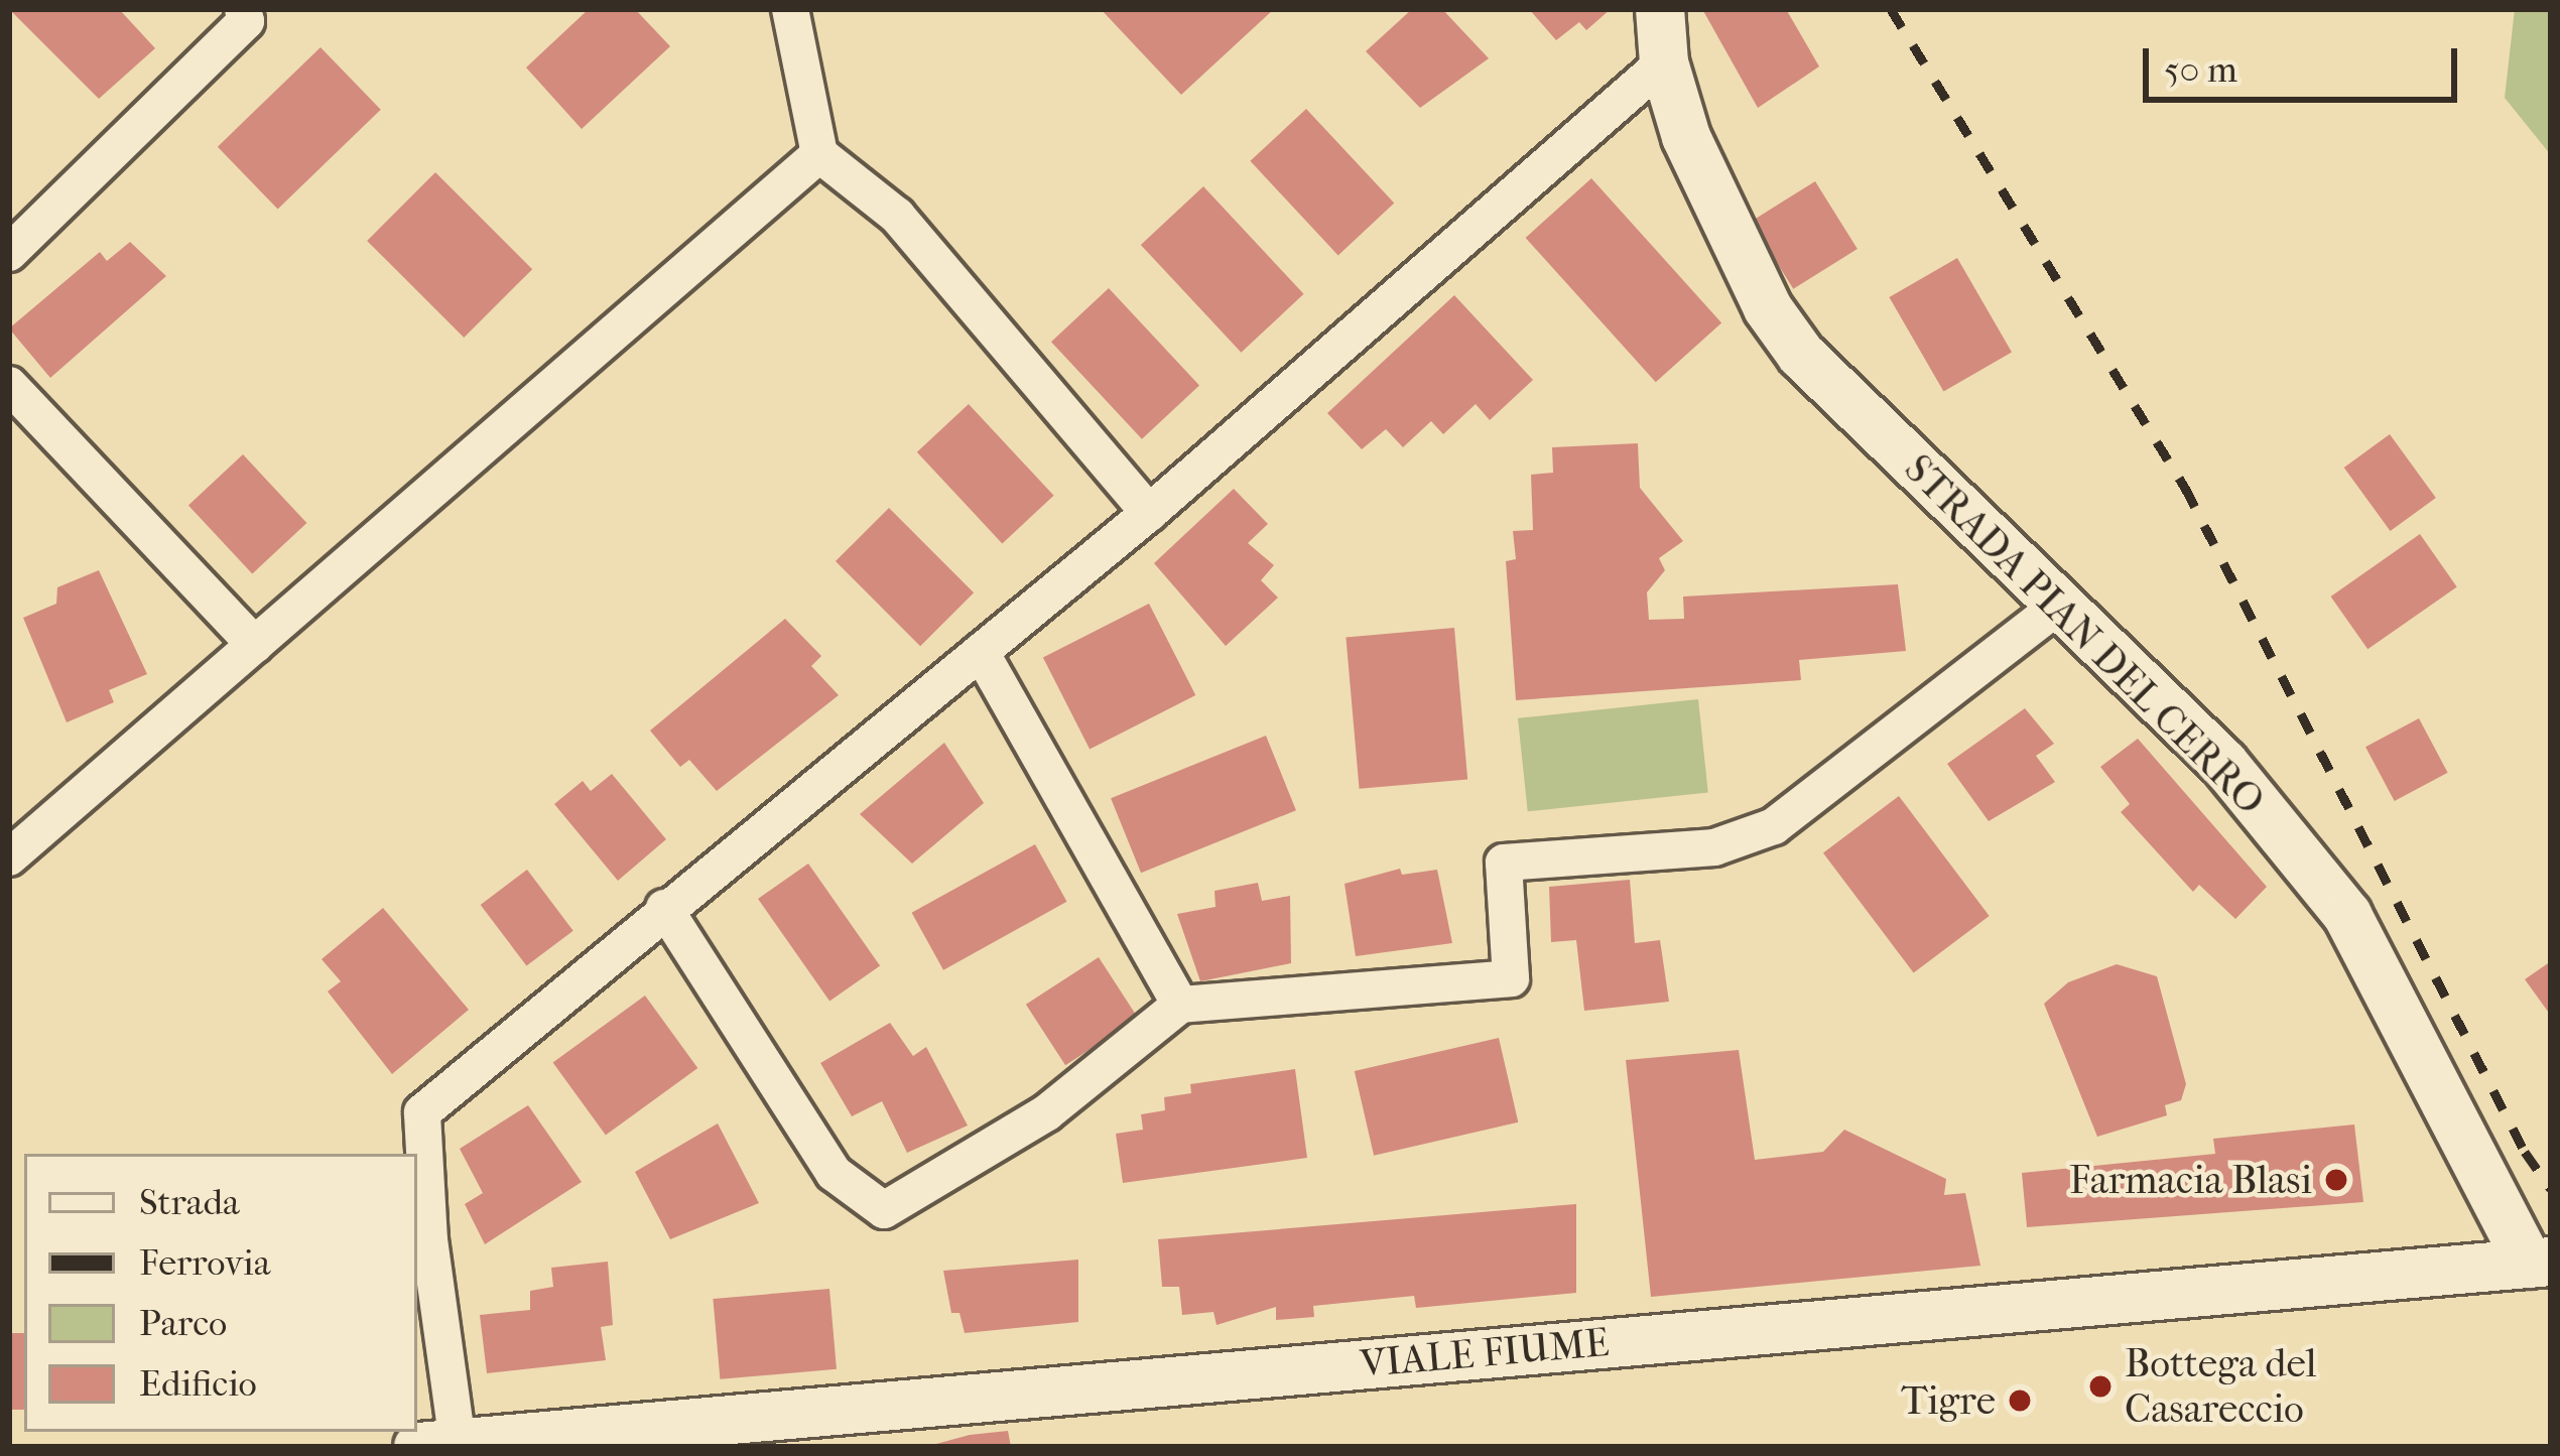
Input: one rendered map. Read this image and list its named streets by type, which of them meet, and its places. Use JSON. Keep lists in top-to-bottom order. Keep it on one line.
{"streets":{"main road":["STRADA PIAN DEL CERRO","VIALE FIUME"]},"crossings":[["STRADA PIAN DEL CERRO","VIALE FIUME"]],"places":["Farmacia Blasi","Bottega del Casareccio","Tigre"],"legend":["Strada","Ferrovia","Parco","Edificio"],"scale_bar":"50 m"}
